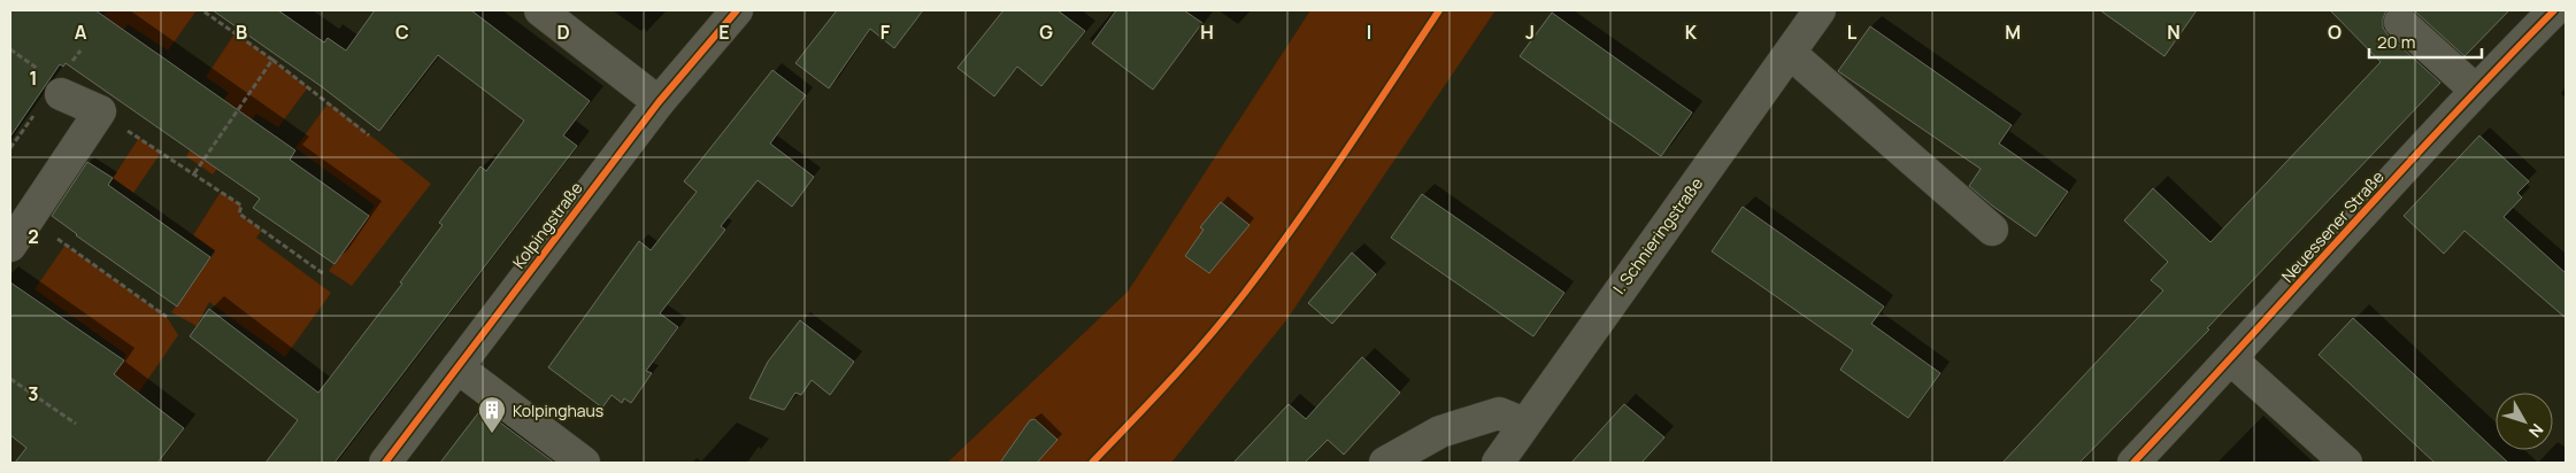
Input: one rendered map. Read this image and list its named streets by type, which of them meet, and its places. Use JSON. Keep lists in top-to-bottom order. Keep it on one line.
{"streets":{"street":["Kolpingstraße","Neuessener Straße","I. Schnieringstraße"]},"places":{"building":["Kolpinghaus"]},"scale_bar":"20 m","north":"bottom right","grid":{"columns":["A","B","C","D","E","F","G","H","I","J","K","L","M","N","O"],"rows":["1","2","3"]}}
